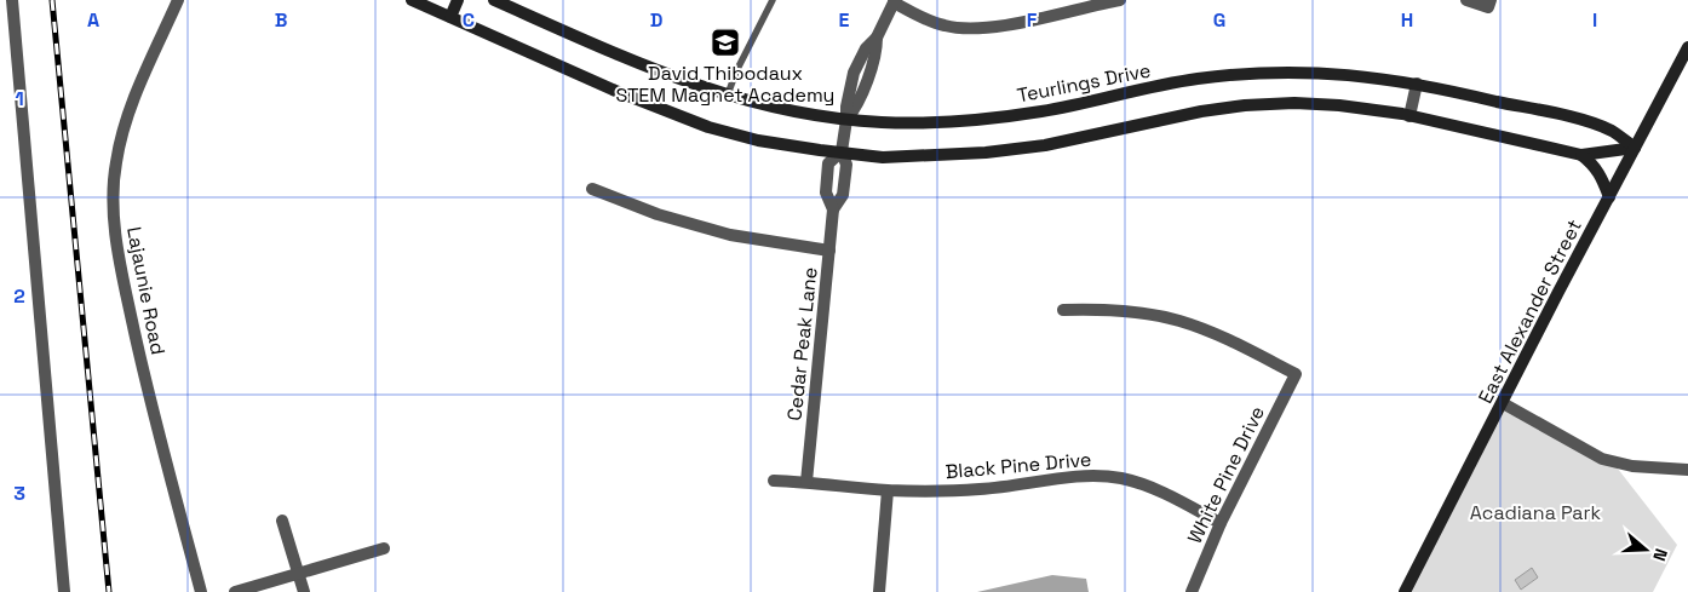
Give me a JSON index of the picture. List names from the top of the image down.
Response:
{
  "streets": {
    "street": [
      "Teurlings Drive",
      "Lajaunie Road",
      "East Alexander Street",
      "Cedar Peak Lane",
      "Black Pine Drive",
      "White Pine Drive"
    ]
  },
  "crossings": [
    ["Teurlings Drive", "East Alexander Street"],
    ["Teurlings Drive", "Cedar Peak Lane"],
    ["Cedar Peak Lane", "Black Pine Drive"],
    ["Black Pine Drive", "White Pine Drive"]
  ],
  "parks": ["Acadiana Park"],
  "places": {
    "school or university": ["David Thibodaux STEM Magnet Academy"]
  },
  "north": "right",
  "grid": {
    "columns": [
      "A",
      "B",
      "C",
      "D",
      "E",
      "F",
      "G",
      "H",
      "I"
    ],
    "rows": ["1", "2", "3"]
  }
}
